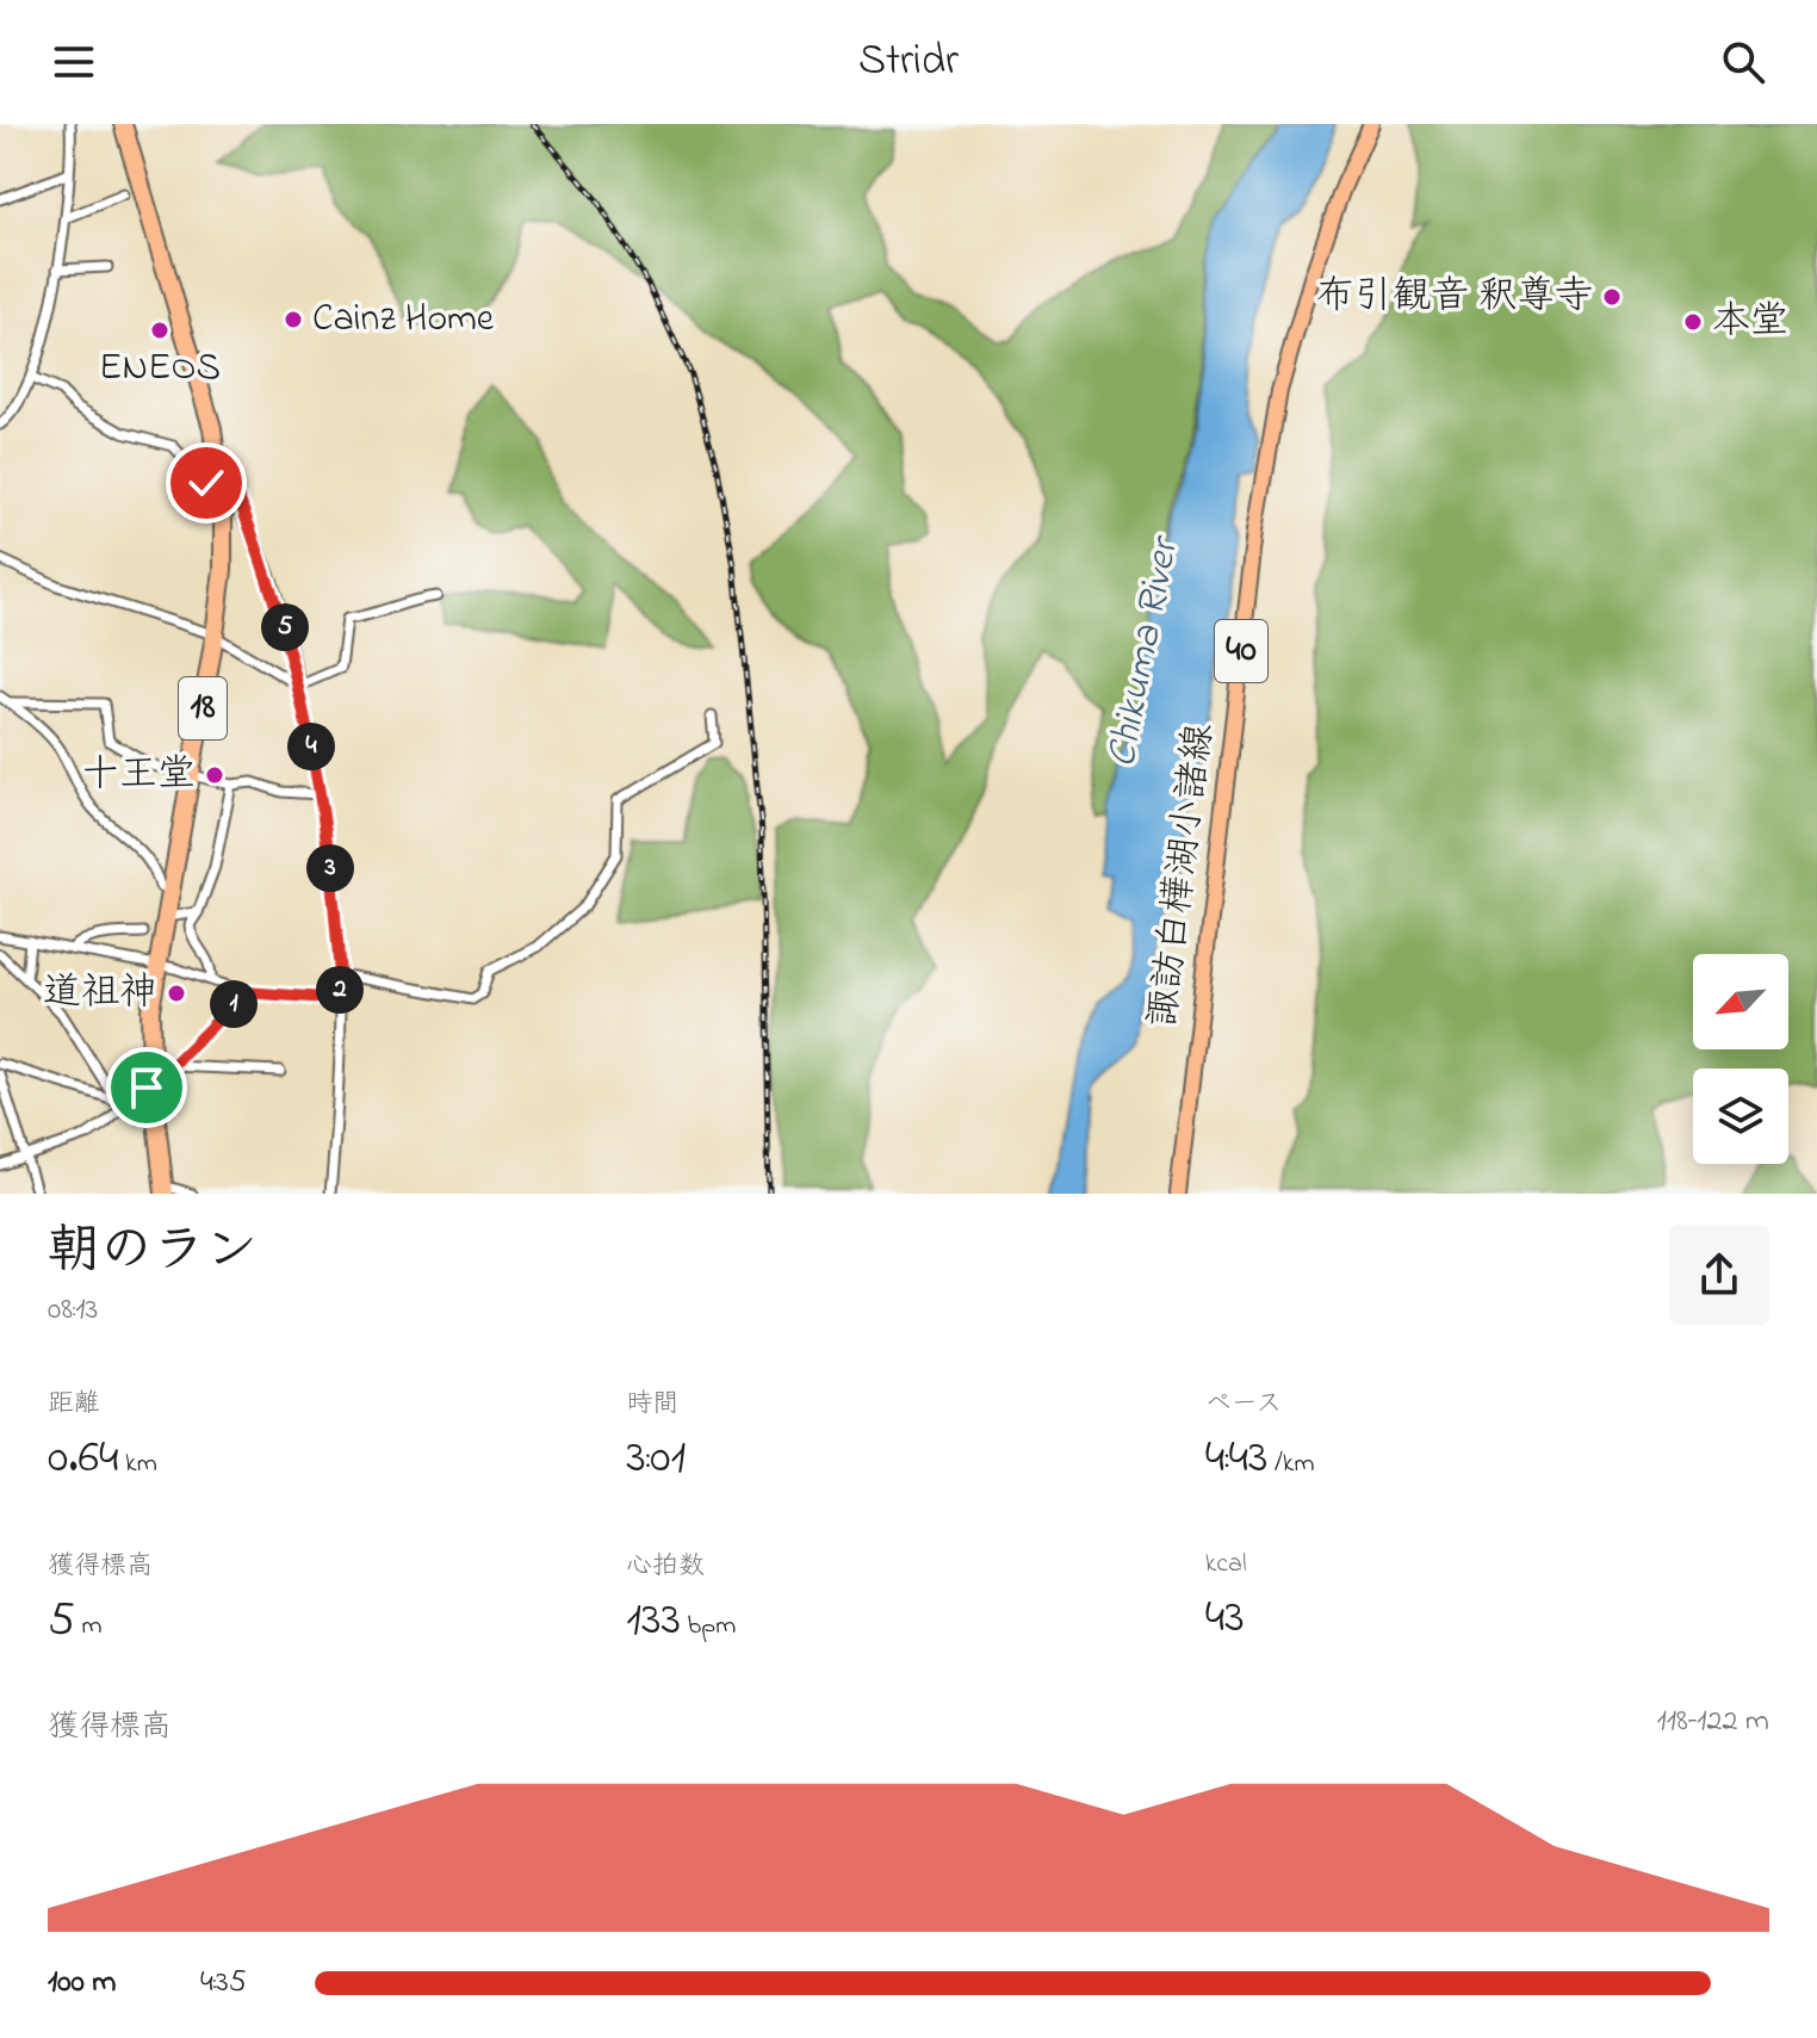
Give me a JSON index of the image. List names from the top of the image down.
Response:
{
  "streets": {
    "highway": ["18"],
    "main road": ["40", "諏訪白樺湖小諸線"]
  },
  "water": ["Chikuma River"],
  "places": [
    "布引観音 釈尊寺",
    "Cainz Home",
    "本堂",
    "ENEOS",
    "十王堂",
    "道祖神"
  ],
  "north": "bottom left",
  "page": {
    "header": "Stridr",
    "pins": [
      "5",
      "4",
      "3",
      "2",
      "1"
    ],
    "heading": ["朝のラン", "08:13"],
    "stats": [
      ["距離", "0.64 km"],
      ["時間", "3:01"],
      ["ペース", "4:43 /km"],
      ["獲得標高", "5 m"],
      ["心拍数", "133 bpm"],
      ["kcal", "43"]
    ],
    "chart": ["獲得標高", "118–122 m"],
    "list": [
      {
        "name": "100 m",
        "note": "4:35"
      }
    ]
  }
}
